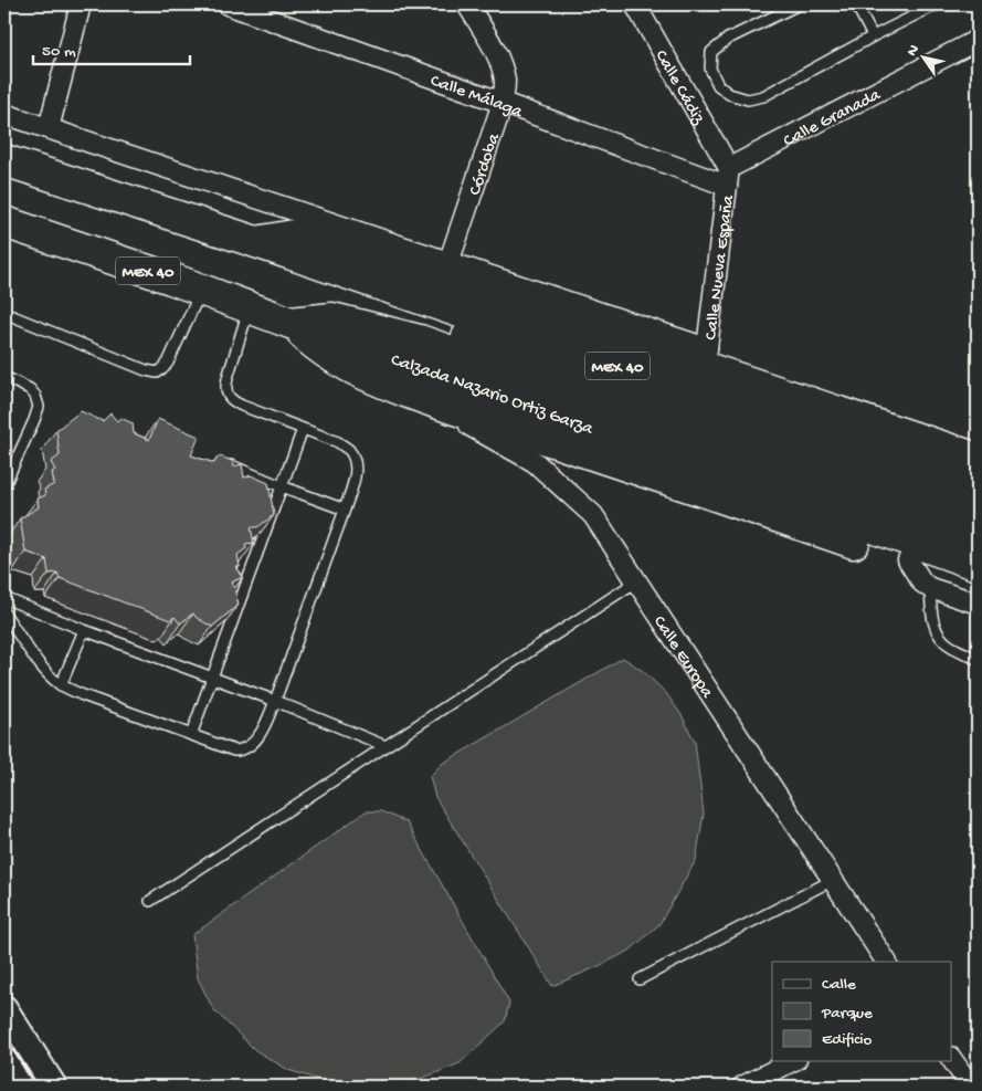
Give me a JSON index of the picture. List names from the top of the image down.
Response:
{
  "streets": {
    "main road": ["MEX 40", "Calzada Nazario Ortiz Garza"],
    "street": [
      "Calle Cádiz",
      "Calle Málaga",
      "Calle Granada",
      "Córdoba",
      "Calle Nueva España",
      "Calle Europa"
    ]
  },
  "crossings": [
    ["Calle Cádiz", "Calle Málaga"],
    ["Calle Cádiz", "Calle Granada"],
    ["Calle Cádiz", "Calle Nueva España"],
    ["Calle Málaga", "Calle Granada"],
    ["Calle Málaga", "Córdoba"],
    ["Calle Málaga", "Calle Nueva España"],
    ["Calle Granada", "Calle Nueva España"]
  ],
  "legend": ["Calle", "Parque", "Edificio"],
  "scale_bar": "50 m",
  "north": "top left"
}
